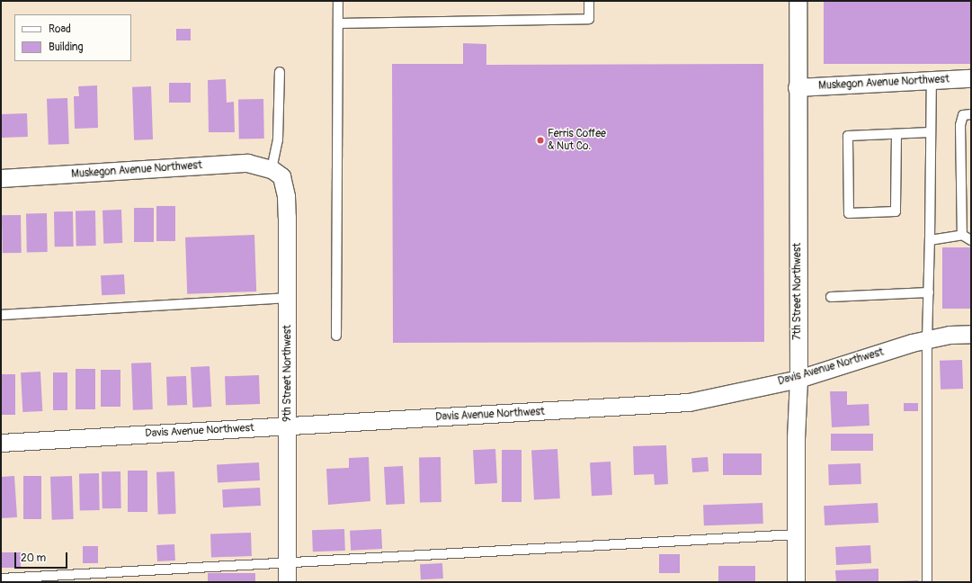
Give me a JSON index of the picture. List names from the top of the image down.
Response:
{
  "streets": {
    "street": [
      "Muskegon Avenue Northwest",
      "7th Street Northwest",
      "Davis Avenue Northwest",
      "9th Street Northwest"
    ]
  },
  "crossings": [
    ["Muskegon Avenue Northwest", "7th Street Northwest"],
    ["Muskegon Avenue Northwest", "9th Street Northwest"],
    ["7th Street Northwest", "Davis Avenue Northwest"],
    ["Davis Avenue Northwest", "9th Street Northwest"]
  ],
  "places": ["Ferris Coffee & Nut Co."],
  "legend": ["Road", "Building"],
  "scale_bar": "20 m"
}
